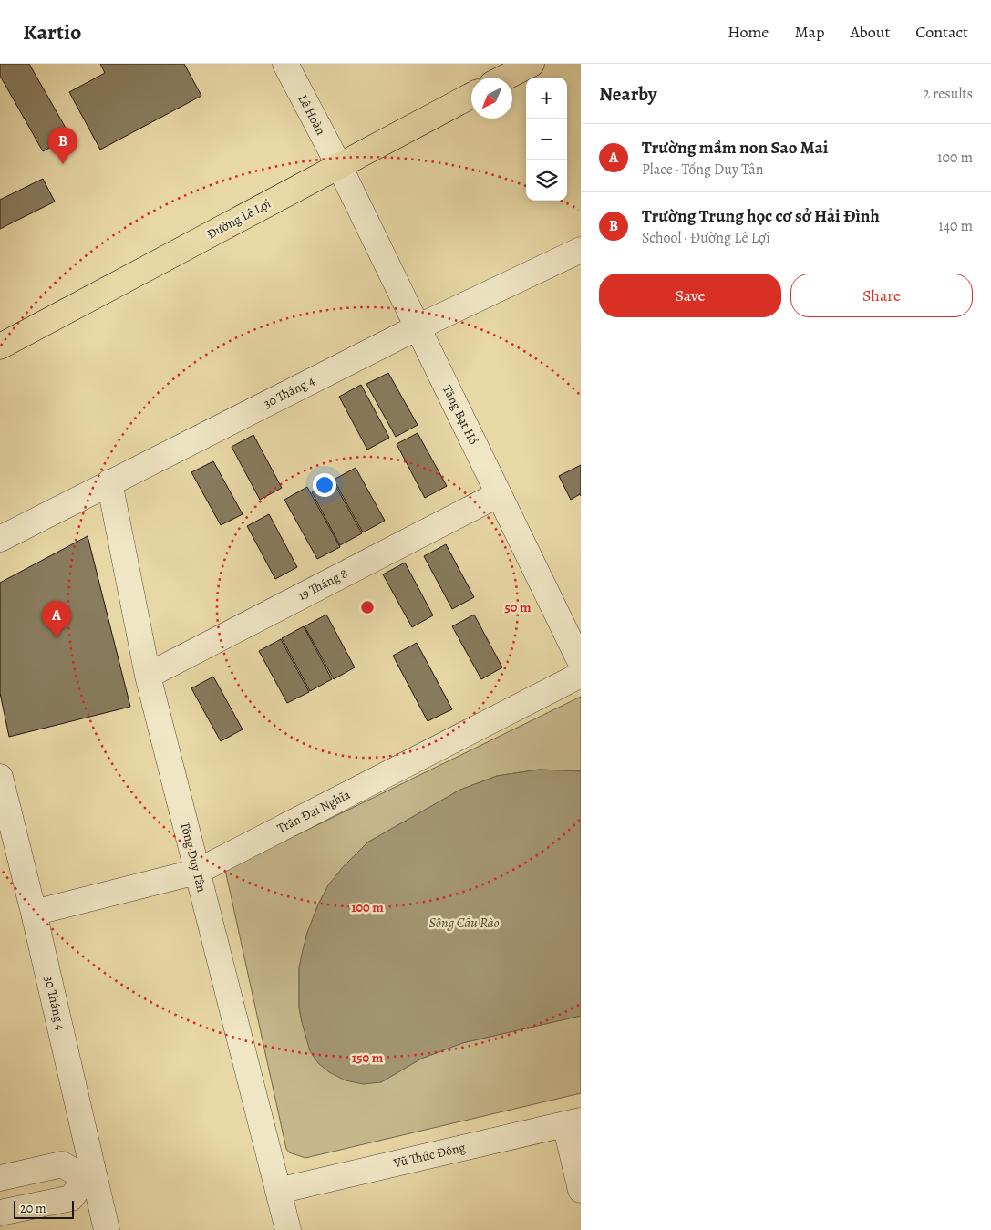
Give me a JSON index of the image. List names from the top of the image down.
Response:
{
  "streets": {
    "main road": ["Đường Lê Lợi"],
    "street": [
      "Lê Hoàn",
      "30 Tháng 4",
      "Tăng Bạt Hổ",
      "19 Tháng 8",
      "Trần Đại Nghĩa",
      "Tống Duy Tân",
      "Vũ Thức Đồng"
    ]
  },
  "crossings": [
    ["Lê Hoàn", "Đường Lê Lợi"],
    ["Lê Hoàn", "Tăng Bạt Hổ"],
    ["Đường Lê Lợi", "Tăng Bạt Hổ"],
    ["30 Tháng 4", "Tăng Bạt Hổ"],
    ["30 Tháng 4", "Trần Đại Nghĩa"],
    ["30 Tháng 4", "Tống Duy Tân"],
    ["Tăng Bạt Hổ", "19 Tháng 8"],
    ["19 Tháng 8", "Tống Duy Tân"],
    ["Trần Đại Nghĩa", "Tống Duy Tân"],
    ["Tống Duy Tân", "Vũ Thức Đồng"]
  ],
  "water": ["Sông Cầu Rào"],
  "scale_bar": "20 m",
  "north": "bottom left",
  "page": {
    "header": "Kartio",
    "nav": [
      "Home",
      "Map",
      "About",
      "Contact"
    ],
    "heading": ["Nearby", "2 results"],
    "map_buttons": ["+", "−"],
    "list": [
      {
        "mark": "A",
        "name": "Trường mầm non Sao Mai",
        "note": "Place · Tống Duy Tân",
        "value": "100 m"
      },
      {
        "mark": "B",
        "name": "Trường Trung học cơ sở Hải Đình",
        "note": "School · Đường Lê Lợi",
        "value": "140 m"
      }
    ],
    "pins": ["B", "A"],
    "buttons": ["Save", "Share"],
    "scale": "20 m"
  },
  "rings": ["50 m", "100 m", "150 m"]
}
